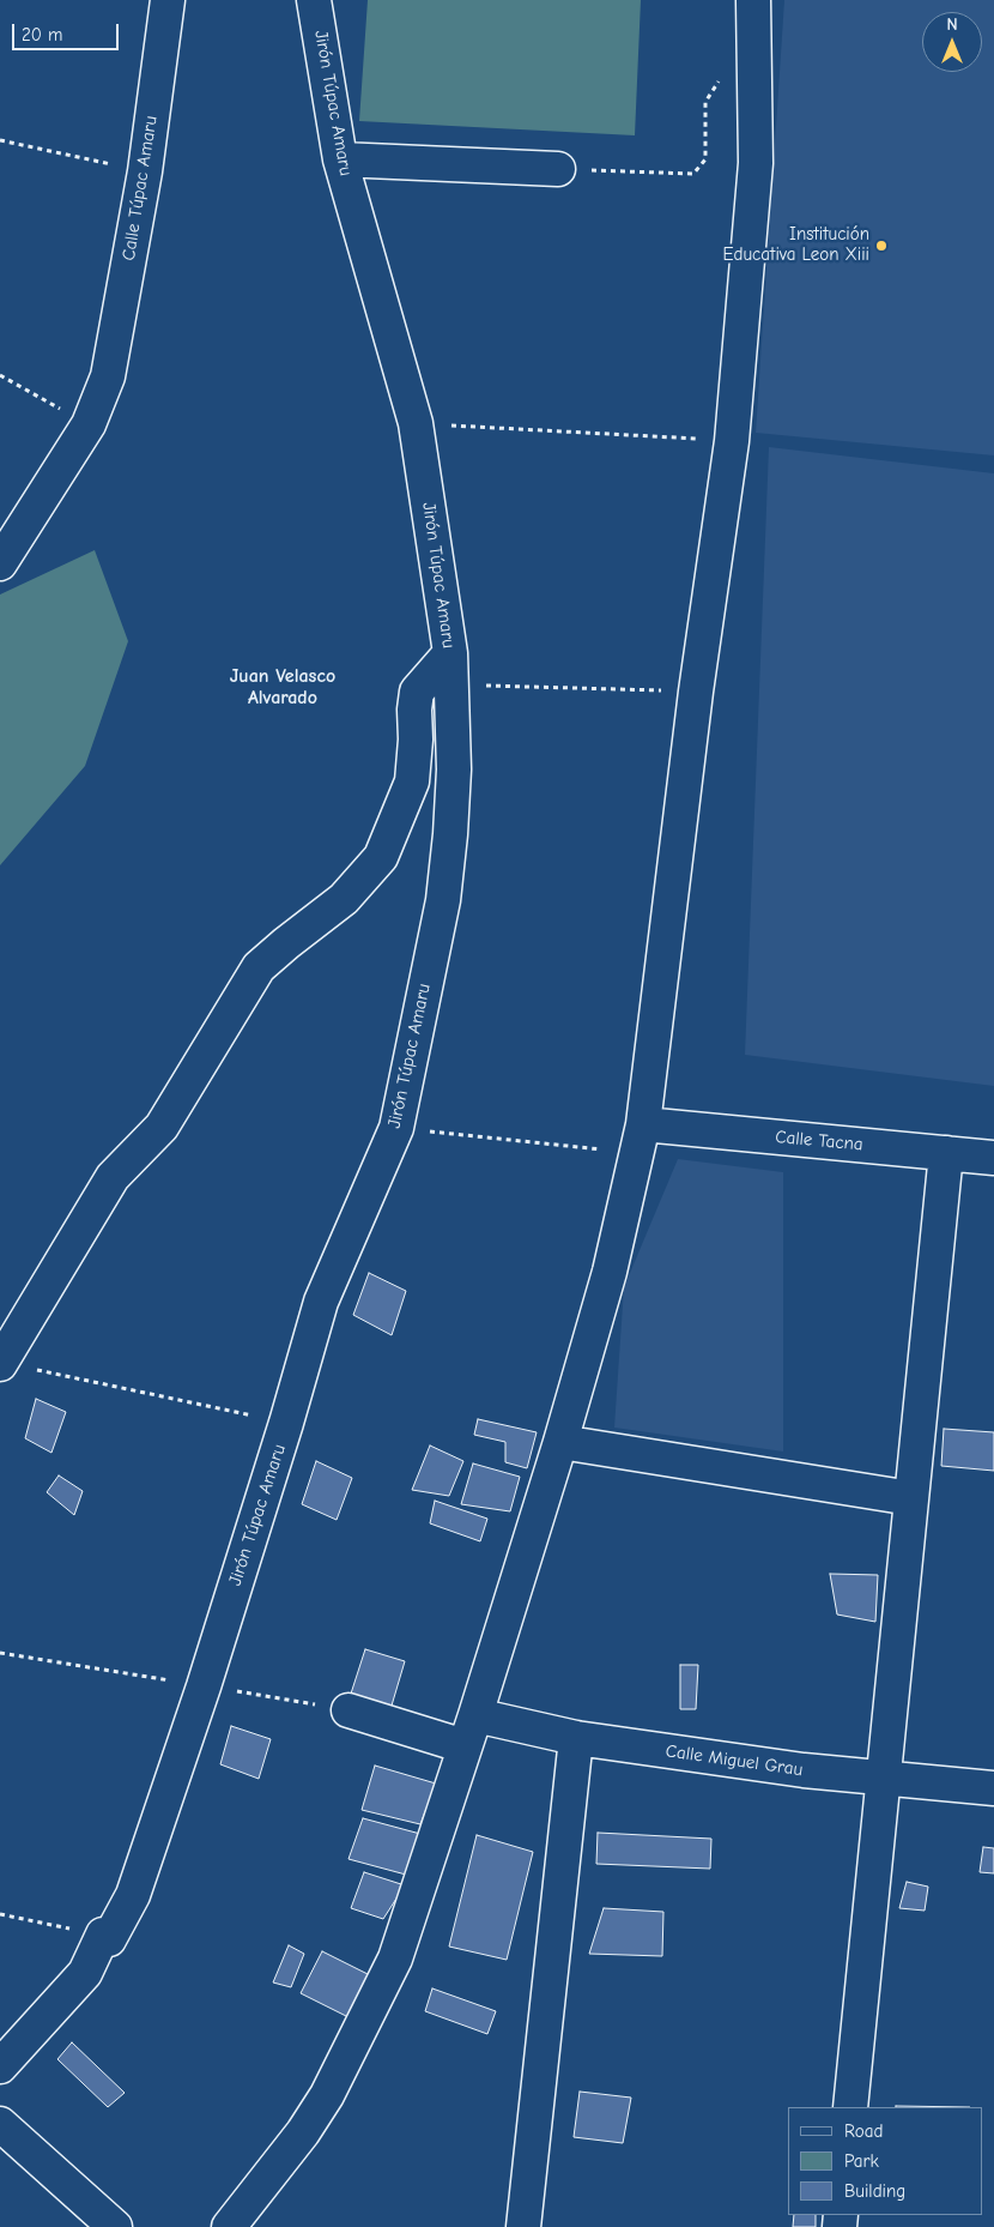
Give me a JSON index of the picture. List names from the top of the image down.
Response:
{
  "streets": {
    "street": [
      "Jirón Túpac Amaru",
      "Calle Túpac Amaru",
      "Calle Tacna",
      "Calle Miguel Grau"
    ]
  },
  "districts": ["Juan Velasco Alvarado"],
  "places": ["Institución Educativa Leon Xiii"],
  "legend": ["Road", "Park", "Building"],
  "scale_bar": "20 m",
  "north": "top"
}
